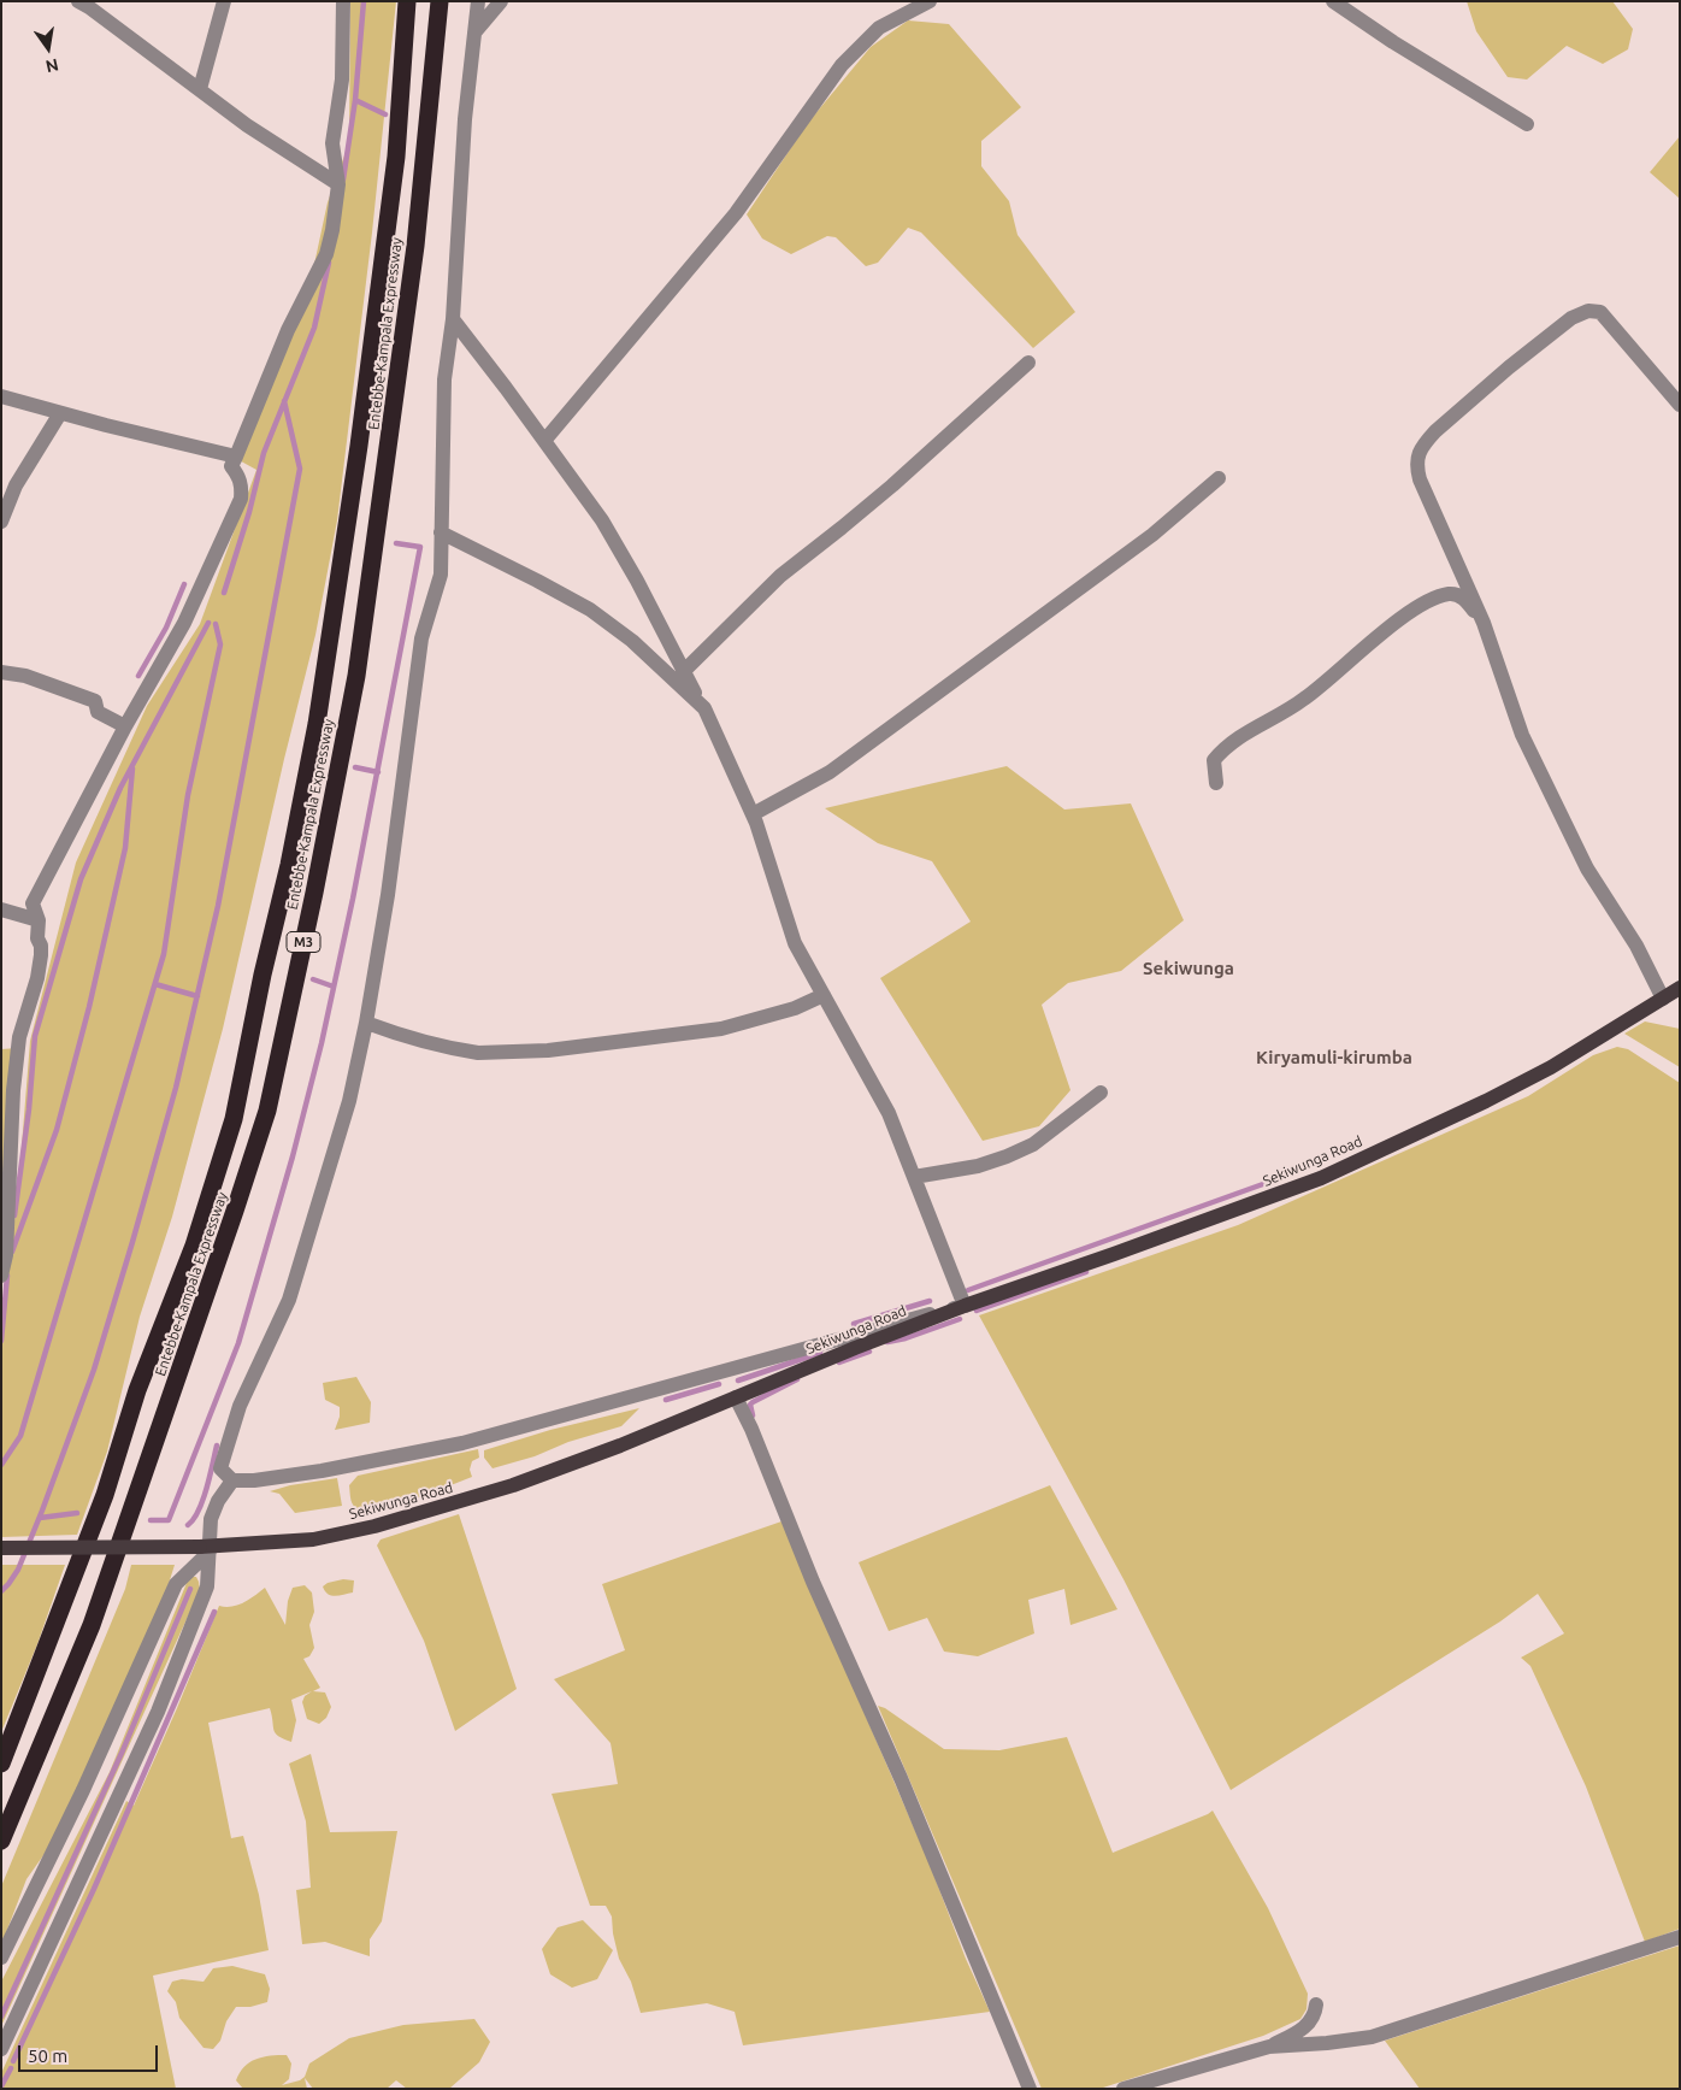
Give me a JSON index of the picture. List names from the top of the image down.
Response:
{
  "streets": {
    "highway": ["Entebbe-Kampala Expressway", "M3"],
    "main road": ["Sekiwunga Road"]
  },
  "districts": ["Sekiwunga", "Kiryamuli-kirumba"],
  "scale_bar": "50 m",
  "north": "bottom"
}
